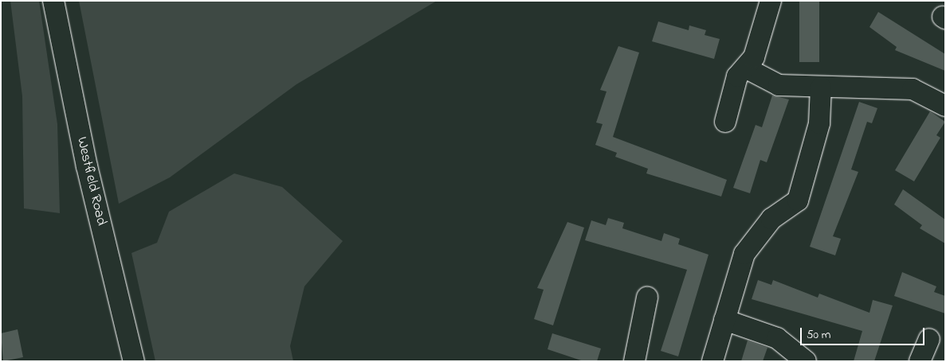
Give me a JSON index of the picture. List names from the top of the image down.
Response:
{
  "streets": {
    "street": ["Westfield Road"]
  },
  "scale_bar": "50 m"
}
